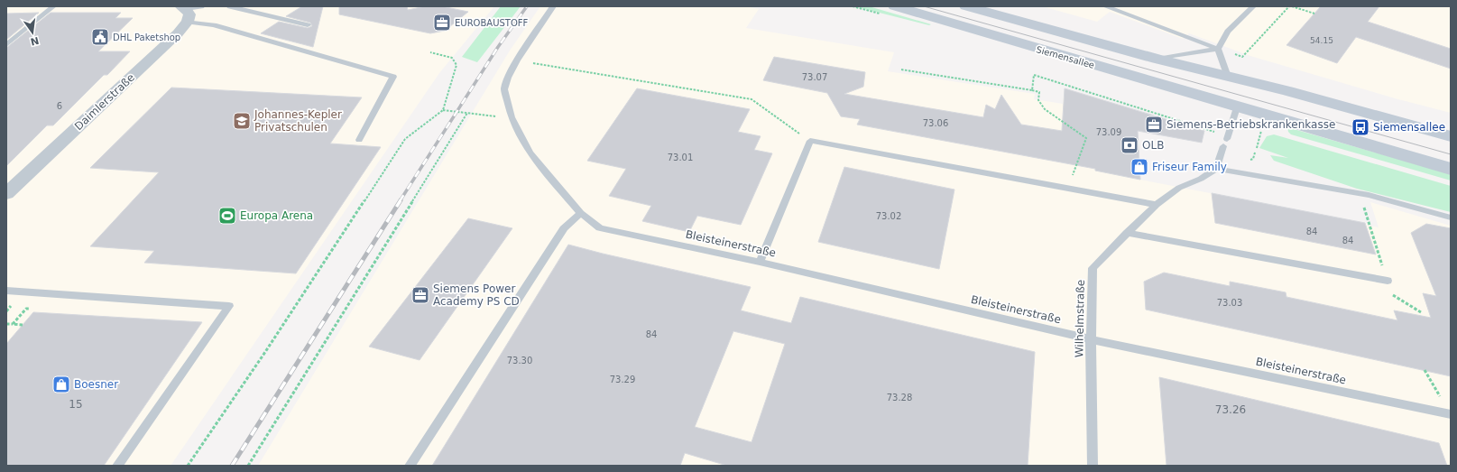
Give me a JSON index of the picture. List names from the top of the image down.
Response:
{
  "streets": {
    "main road": ["Siemensallee"],
    "street": ["Daimlerstraße"],
    "lane": ["Bleisteinerstraße", "Wilhelmstraße"]
  },
  "crossings": [
    ["Bleisteinerstraße", "Wilhelmstraße"]
  ],
  "places": {
    "office": ["EUROBAUSTOFF", "Siemens-Betriebskrankenkasse", "Siemens Power Academy PS CD"],
    "public building": ["DHL Paketshop"],
    "school or university": ["Johannes-Kepler Privatschulen"],
    "bus stop": ["Siemensallee"],
    "bank": ["OLB"],
    "shop": ["Friseur Family", "Boesner"],
    "sports": ["Europa Arena"]
  },
  "house_numbers": [
    "54.15",
    "73.07",
    "6",
    "73.06",
    "73.09",
    "73.01",
    "73.02",
    "84",
    "84",
    "73.03",
    "84",
    "73.30",
    "73.29",
    "73.28",
    "15",
    "73.26"
  ],
  "north": "bottom"
}
